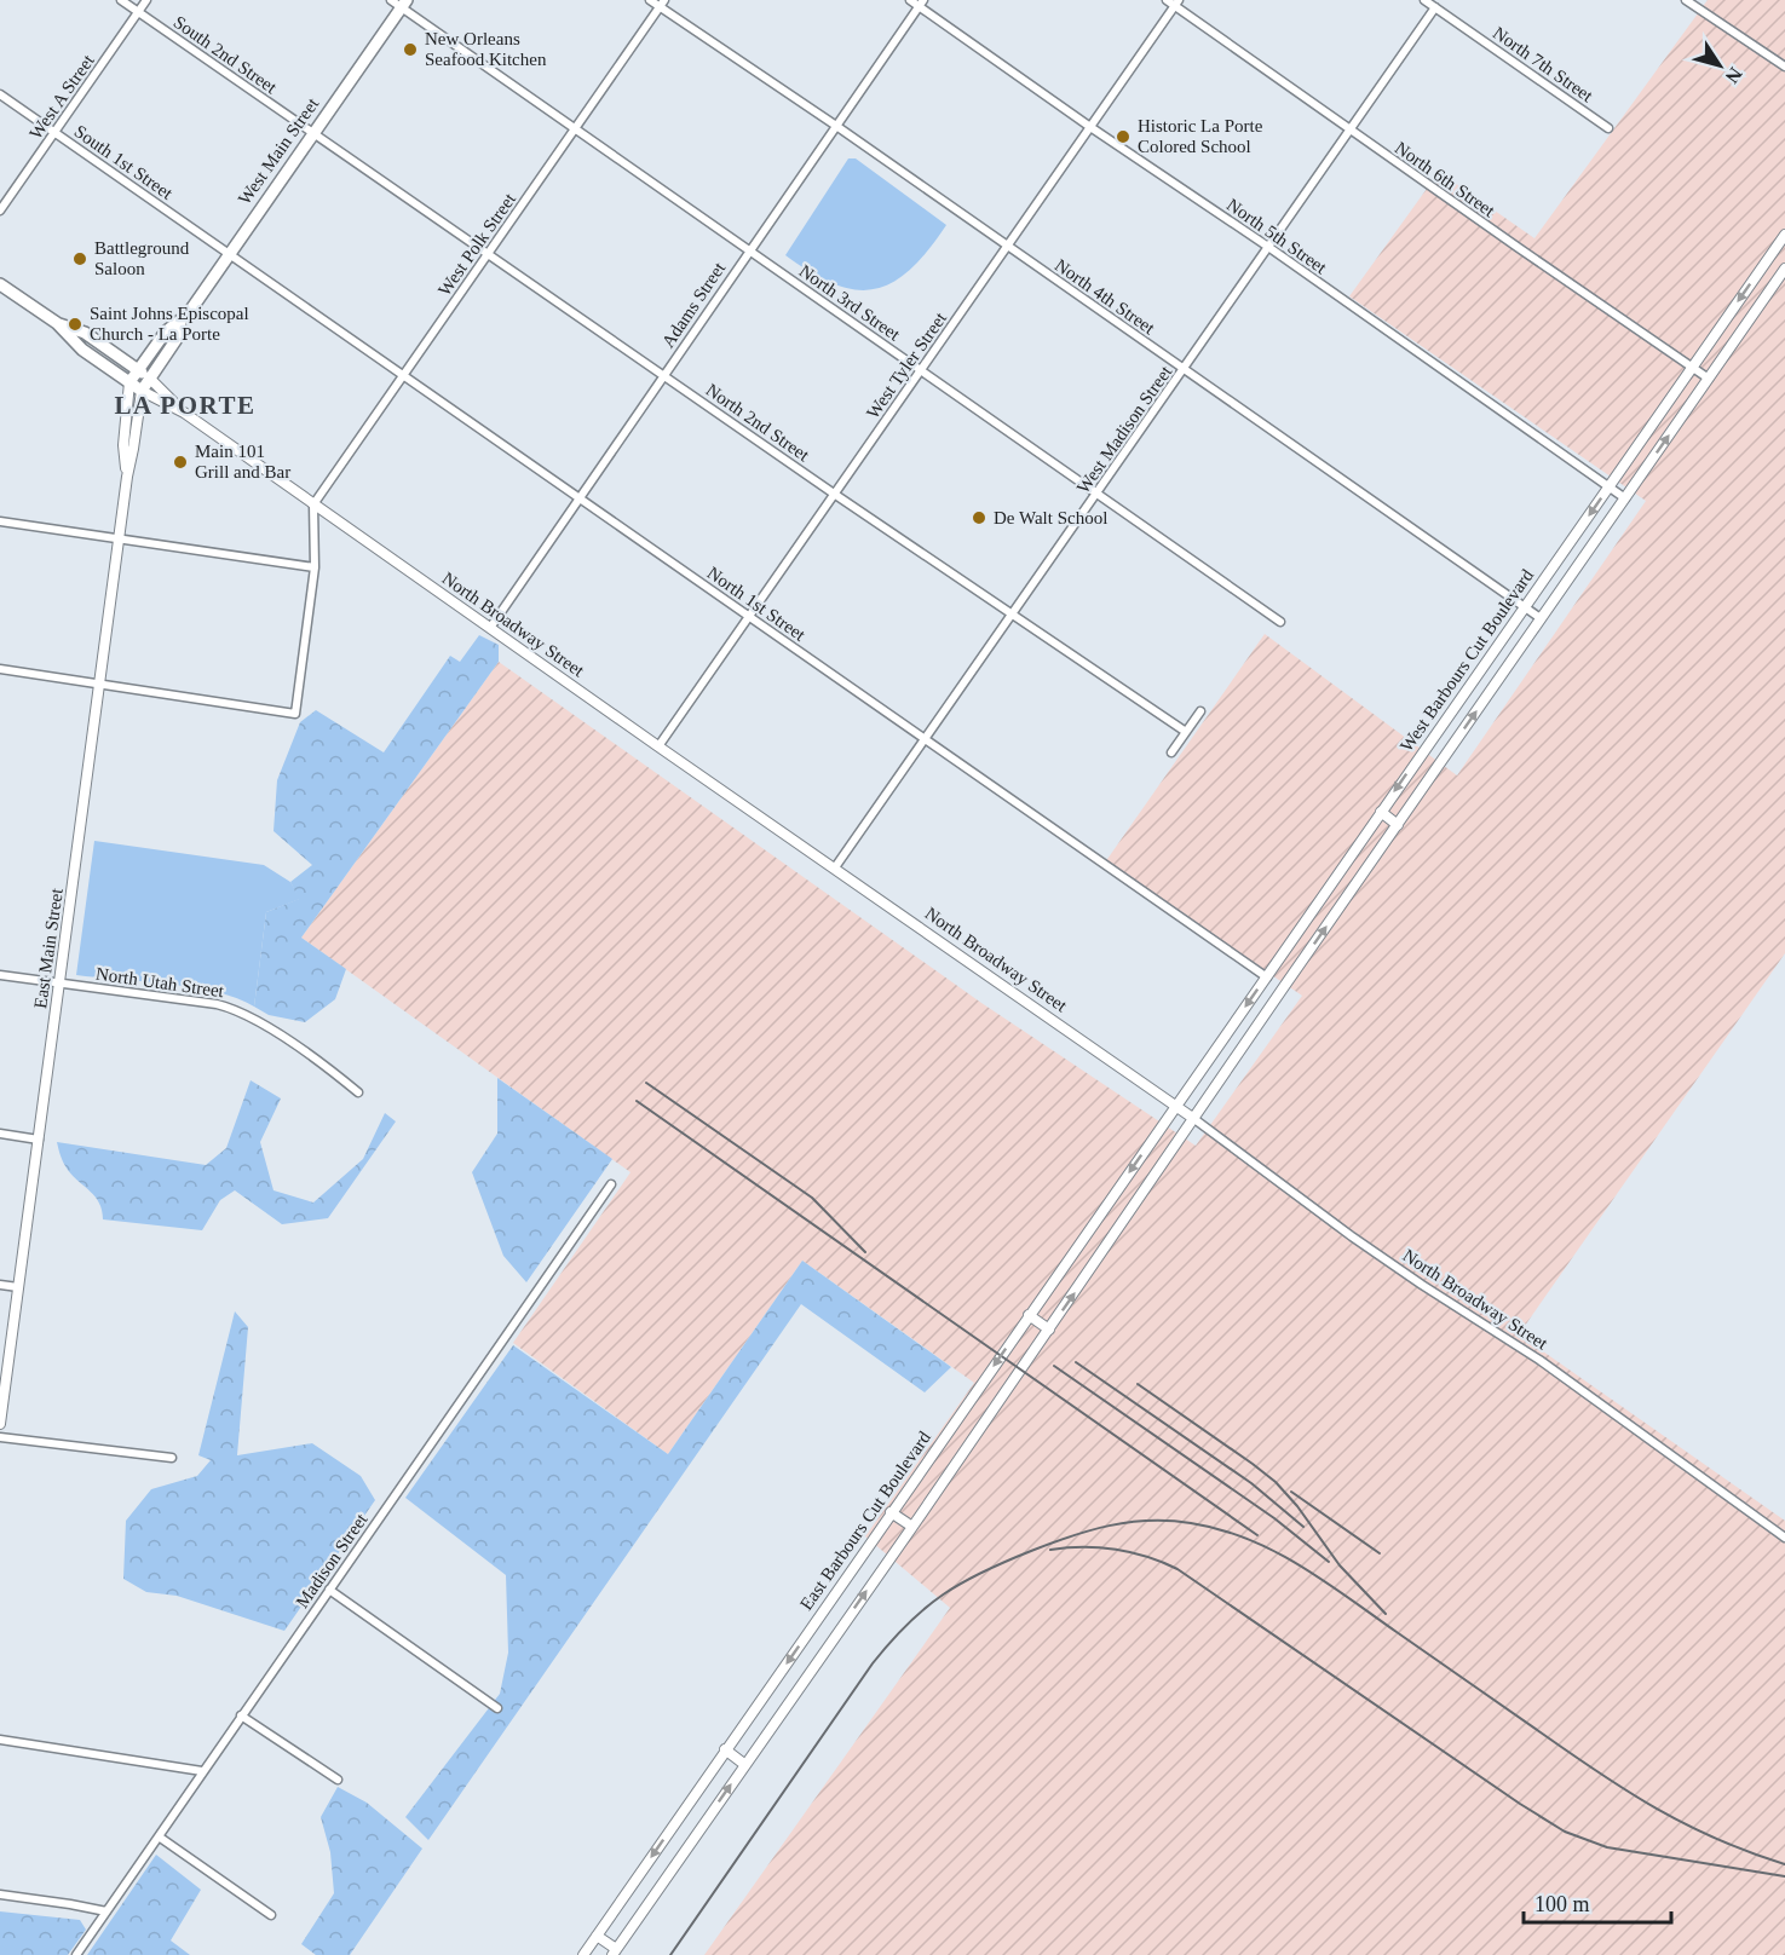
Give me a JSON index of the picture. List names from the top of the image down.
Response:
{
  "streets": {
    "main road": ["West Main Street"],
    "street": [
      "South 2nd Street",
      "North 7th Street",
      "West A Street",
      "South 1st Street",
      "North 6th Street",
      "North 5th Street",
      "West Polk Street",
      "North 4th Street",
      "North 3rd Street",
      "Adams Street",
      "West Tyler Street",
      "North 2nd Street",
      "West Madison Street",
      "North 1st Street",
      "North Broadway Street",
      "West Barbours Cut Boulevard",
      "East Main Street",
      "North Utah Street",
      "East Barbours Cut Boulevard",
      "Madison Street"
    ]
  },
  "crossings": [
    ["South 2nd Street", "West A Street"],
    ["South 2nd Street", "West Main Street"],
    ["South 2nd Street", "North 2nd Street"],
    ["North 7th Street", "West Madison Street"],
    ["West A Street", "South 1st Street"],
    ["West Main Street", "South 1st Street"],
    ["West Main Street", "North 3rd Street"],
    ["West Main Street", "North 2nd Street"],
    ["West Main Street", "North 1st Street"],
    ["West Main Street", "North Broadway Street"],
    ["West Main Street", "East Main Street"],
    ["South 1st Street", "North 1st Street"],
    ["North 6th Street", "West Tyler Street"],
    ["North 6th Street", "West Madison Street"],
    ["North 6th Street", "West Barbours Cut Boulevard"],
    ["North 5th Street", "Adams Street"],
    ["North 5th Street", "West Tyler Street"],
    ["North 5th Street", "West Madison Street"],
    ["North 5th Street", "West Barbours Cut Boulevard"],
    ["West Polk Street", "North 4th Street"],
    ["West Polk Street", "North 3rd Street"],
    ["West Polk Street", "North 2nd Street"],
    ["West Polk Street", "North 1st Street"],
    ["West Polk Street", "North Broadway Street"],
    ["North 4th Street", "Adams Street"],
    ["North 4th Street", "West Tyler Street"],
    ["North 4th Street", "West Madison Street"],
    ["North 4th Street", "West Barbours Cut Boulevard"],
    ["North 3rd Street", "Adams Street"],
    ["North 3rd Street", "West Tyler Street"],
    ["North 3rd Street", "West Madison Street"],
    ["Adams Street", "North 2nd Street"],
    ["Adams Street", "North 1st Street"],
    ["Adams Street", "North Broadway Street"],
    ["West Tyler Street", "North 2nd Street"],
    ["West Tyler Street", "North 1st Street"],
    ["West Tyler Street", "North Broadway Street"],
    ["North 2nd Street", "West Madison Street"],
    ["West Madison Street", "North 1st Street"],
    ["West Madison Street", "North Broadway Street"],
    ["North 1st Street", "West Barbours Cut Boulevard"],
    ["North Broadway Street", "West Barbours Cut Boulevard"],
    ["North Broadway Street", "East Main Street"],
    ["North Broadway Street", "East Barbours Cut Boulevard"],
    ["West Barbours Cut Boulevard", "East Barbours Cut Boulevard"],
    ["East Main Street", "North Utah Street"]
  ],
  "districts": ["LA PORTE"],
  "places": [
    "New Orleans Seafood Kitchen",
    "Historic La Porte Colored School",
    "Battleground Saloon",
    "Saint Johns Episcopal Church - La Porte",
    "Main 101 Grill and Bar",
    "De Walt School"
  ],
  "scale_bar": "100 m",
  "north": "bottom right"
}
